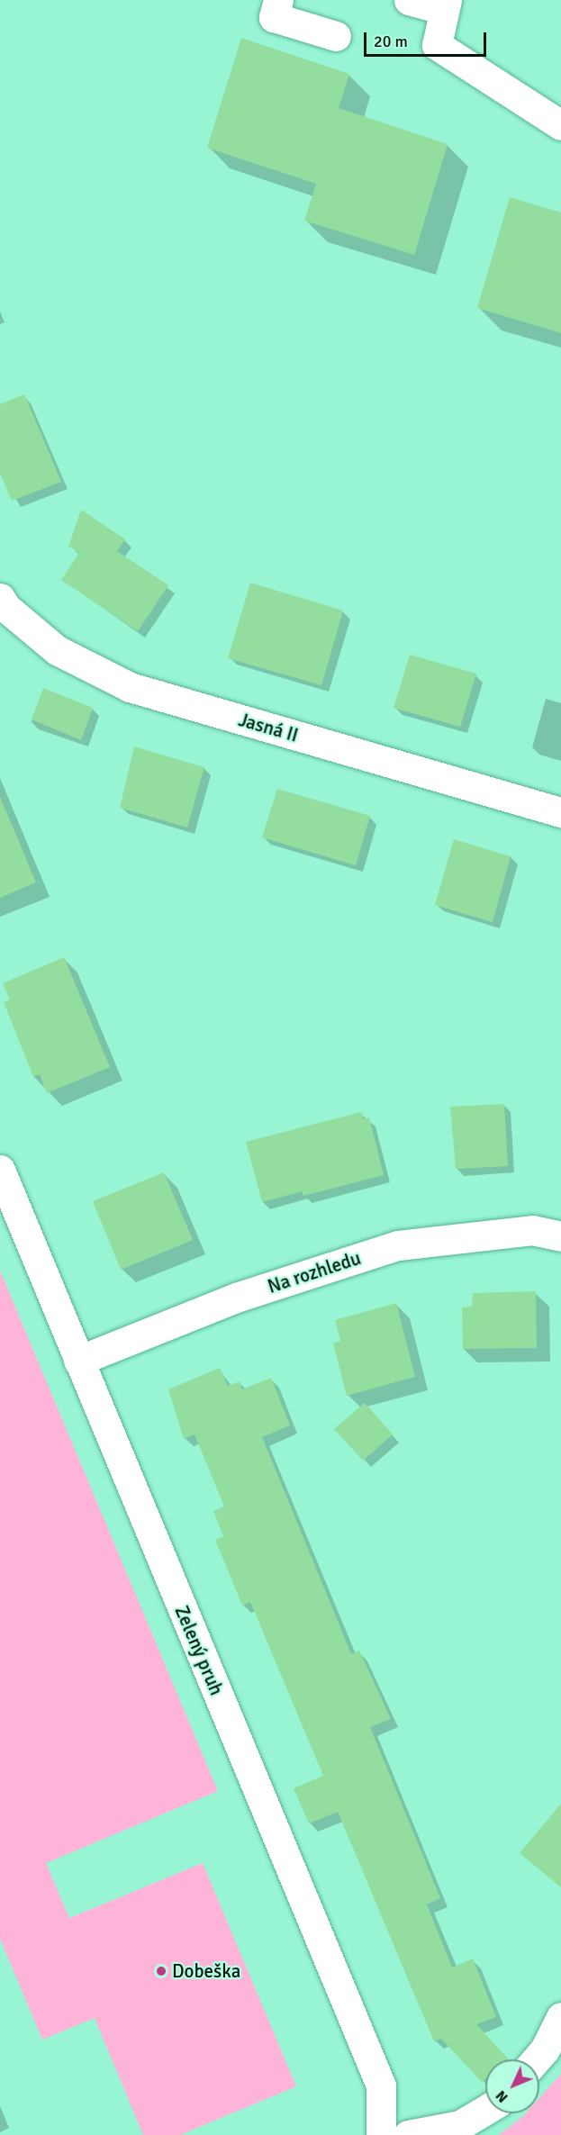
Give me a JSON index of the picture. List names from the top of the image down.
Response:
{
  "streets": {
    "street": ["Jasná II", "Na rozhledu", "Zelený pruh"]
  },
  "crossings": [
    ["Na rozhledu", "Zelený pruh"]
  ],
  "places": ["Dobeška"],
  "scale_bar": "20 m",
  "north": "bottom left"
}
